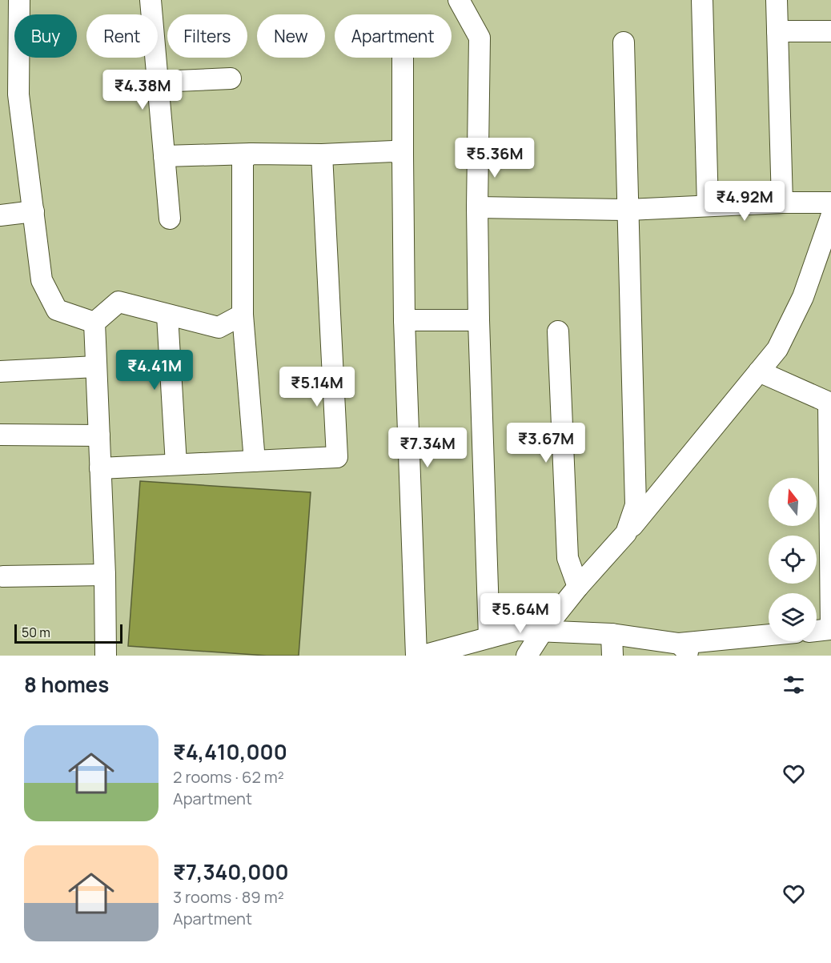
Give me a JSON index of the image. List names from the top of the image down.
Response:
{
  "scale_bar": "50 m",
  "north": "top",
  "page": {
    "chip": [
      "Buy",
      "Rent",
      "Filters",
      "New",
      "Apartment"
    ],
    "price": [
      "₹4.38M",
      "₹5.36M",
      "₹4.92M",
      "₹4.41M",
      "₹5.14M",
      "₹3.67M",
      "₹7.34M",
      "₹5.64M"
    ],
    "scale": "50 m",
    "heading": "8 homes",
    "list": [
      {
        "name": "₹4,410,000",
        "note": "2 rooms · 62 m² · Apartment"
      },
      {
        "name": "₹7,340,000",
        "note": "3 rooms · 89 m² · Apartment"
      }
    ]
  }
}
